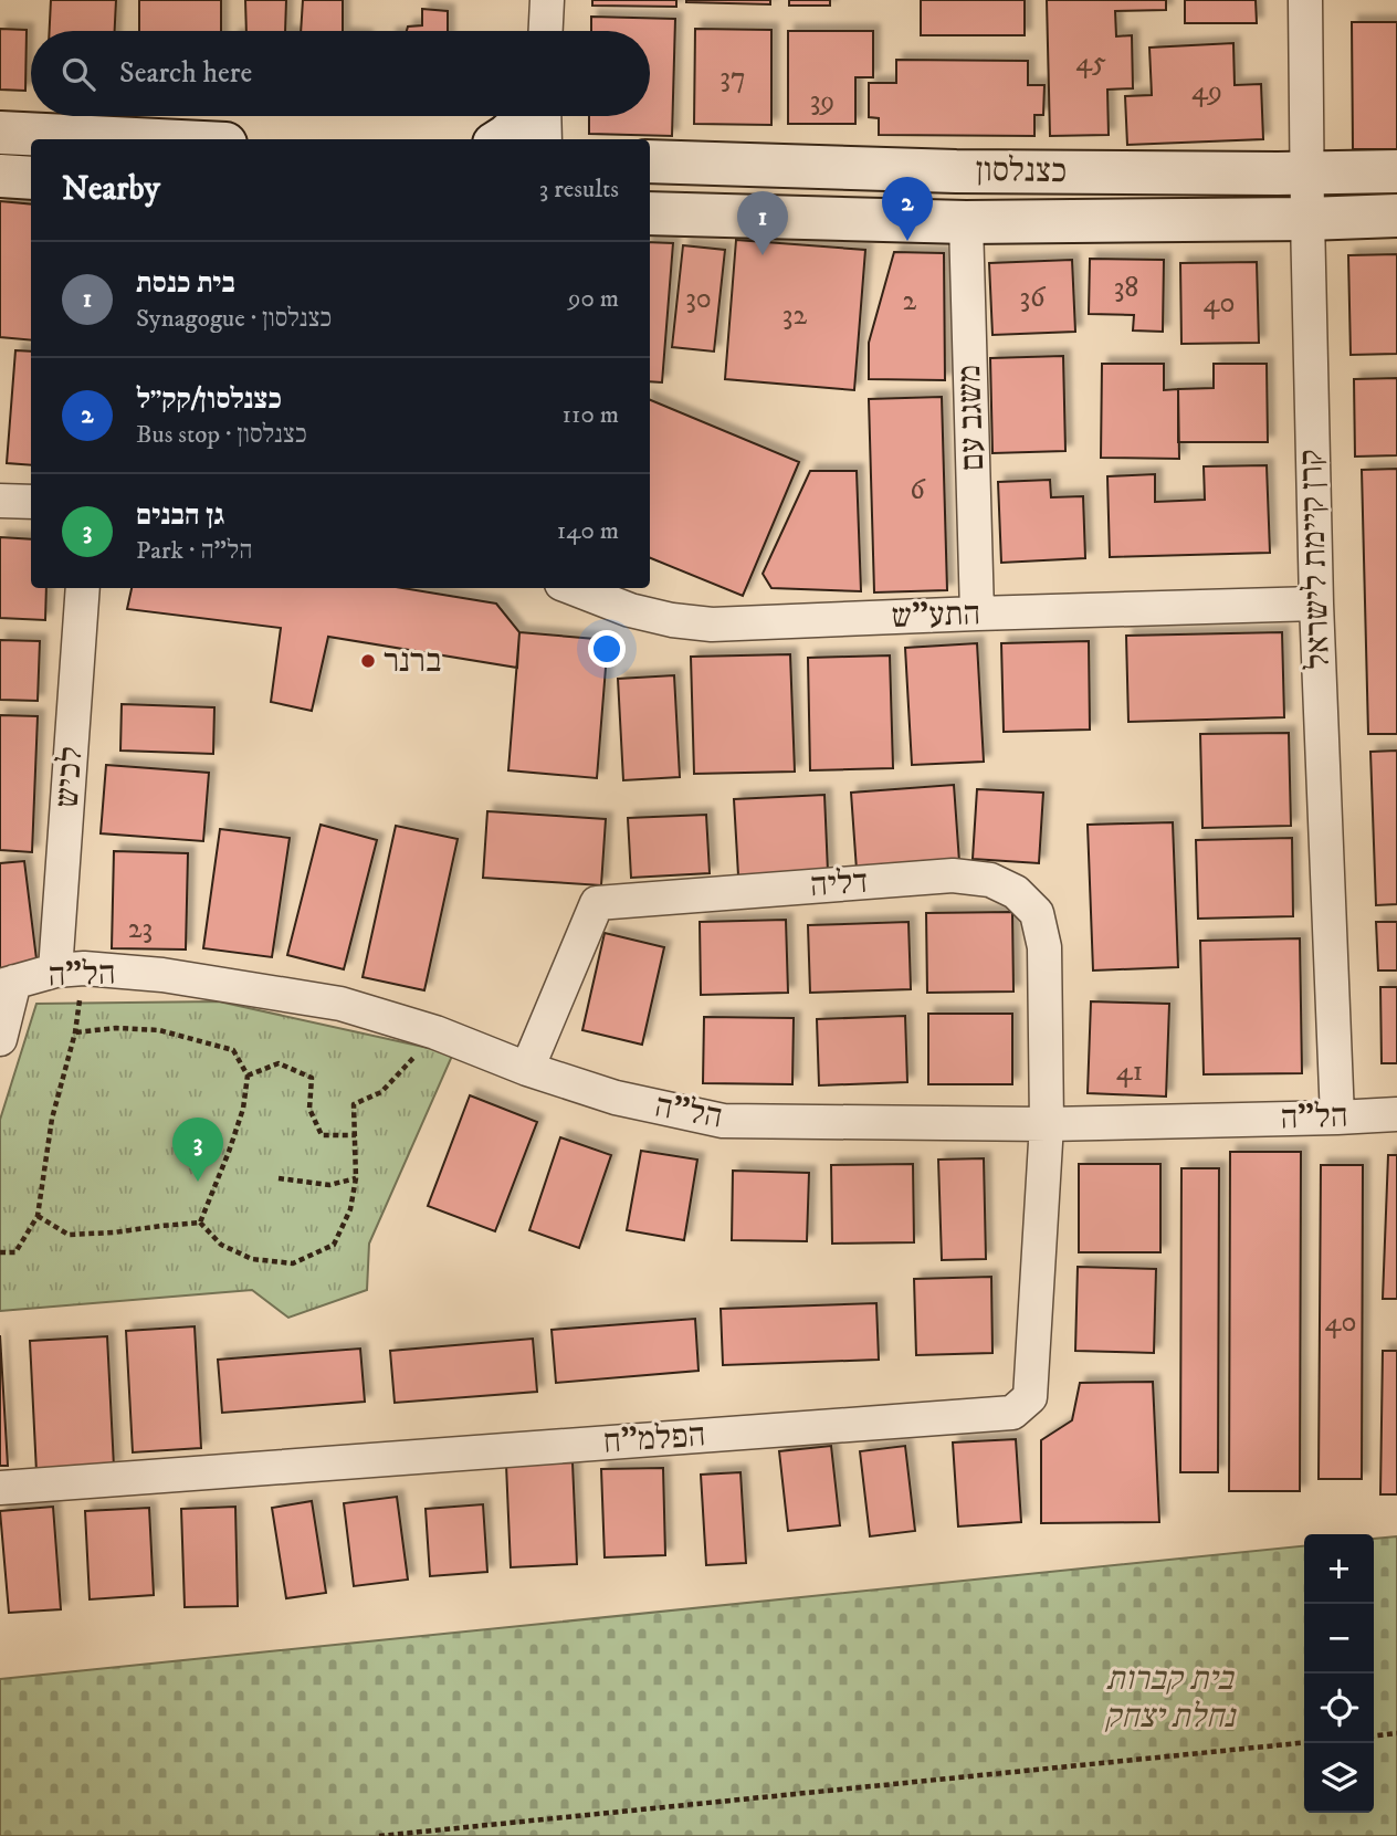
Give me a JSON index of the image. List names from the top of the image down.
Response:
{
  "streets": {
    "street": [
      "כצנלסון",
      "משגב עם",
      "קרן קיימת לישראל",
      "התע\"ש",
      "לכיש",
      "דליה",
      "הל\"ה",
      "הפלמ\"ח"
    ]
  },
  "crossings": [
    ["כצנלסון", "משגב עם"],
    ["כצנלסון", "קרן קיימת לישראל"],
    ["משגב עם", "התע\"ש"],
    ["קרן קיימת לישראל", "התע\"ש"],
    ["קרן קיימת לישראל", "הל\"ה"],
    ["לכיש", "הל\"ה"],
    ["דליה", "הל\"ה"],
    ["דליה", "הפלמ\"ח"],
    ["הל\"ה", "הפלמ\"ח"]
  ],
  "parks": ["בית קברות נחלת יצחק"],
  "places": ["ברנר"],
  "house_numbers": [
    "45",
    "37",
    "49",
    "39",
    "38",
    "36",
    "30",
    "2",
    "40",
    "32",
    "6",
    "23",
    "41",
    "40"
  ],
  "page": {
    "search": "Search here",
    "heading": ["Nearby", "3 results"],
    "pins": ["2", "1", "3"],
    "list": [
      {
        "mark": "1",
        "name": "בית כנסת",
        "note": "Synagogue · כצנלסון",
        "value": "90 m"
      },
      {
        "mark": "2",
        "name": "כצנלסון/קק״ל",
        "note": "Bus stop · כצנלסון",
        "value": "110 m"
      },
      {
        "mark": "3",
        "name": "גן הבנים",
        "note": "Park · הל\"ה",
        "value": "140 m"
      }
    ],
    "map_buttons": ["+", "−"]
  }
}
